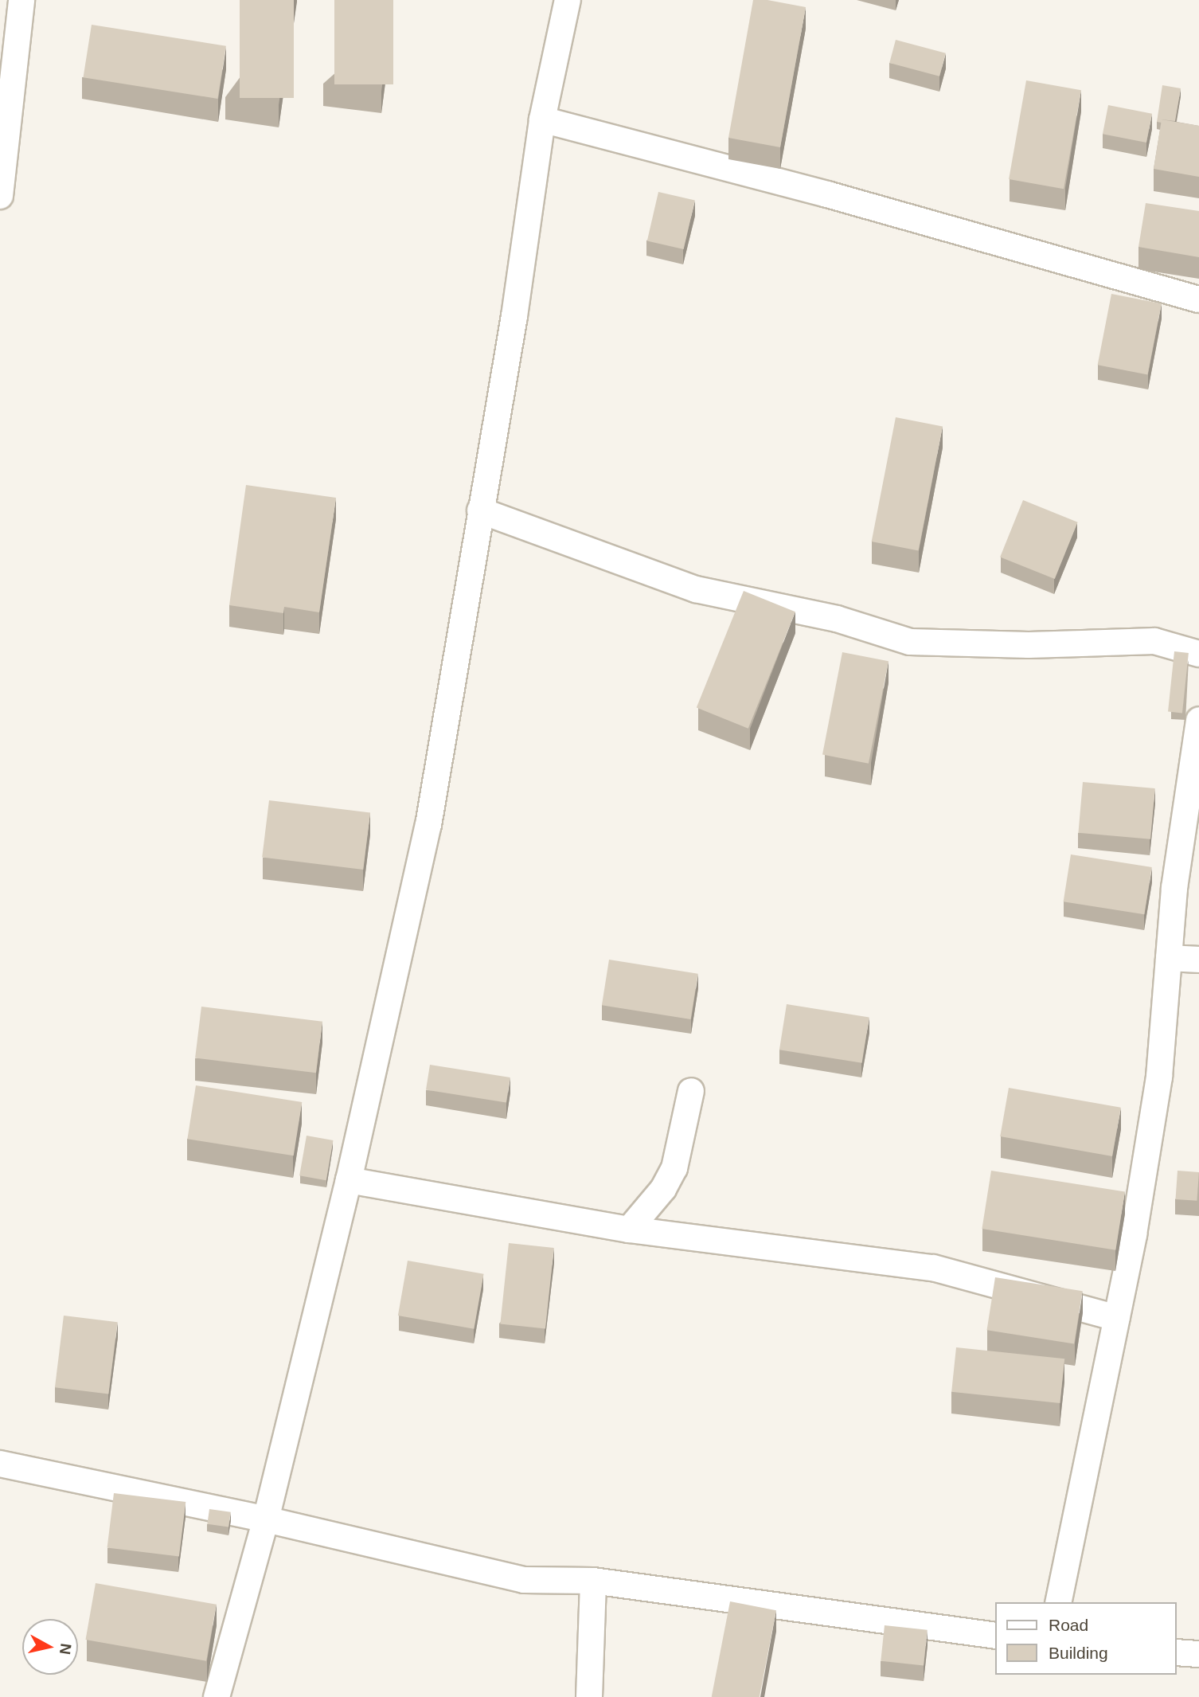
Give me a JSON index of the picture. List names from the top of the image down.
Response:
{
  "legend": ["Road", "Building"],
  "north": "right"
}
